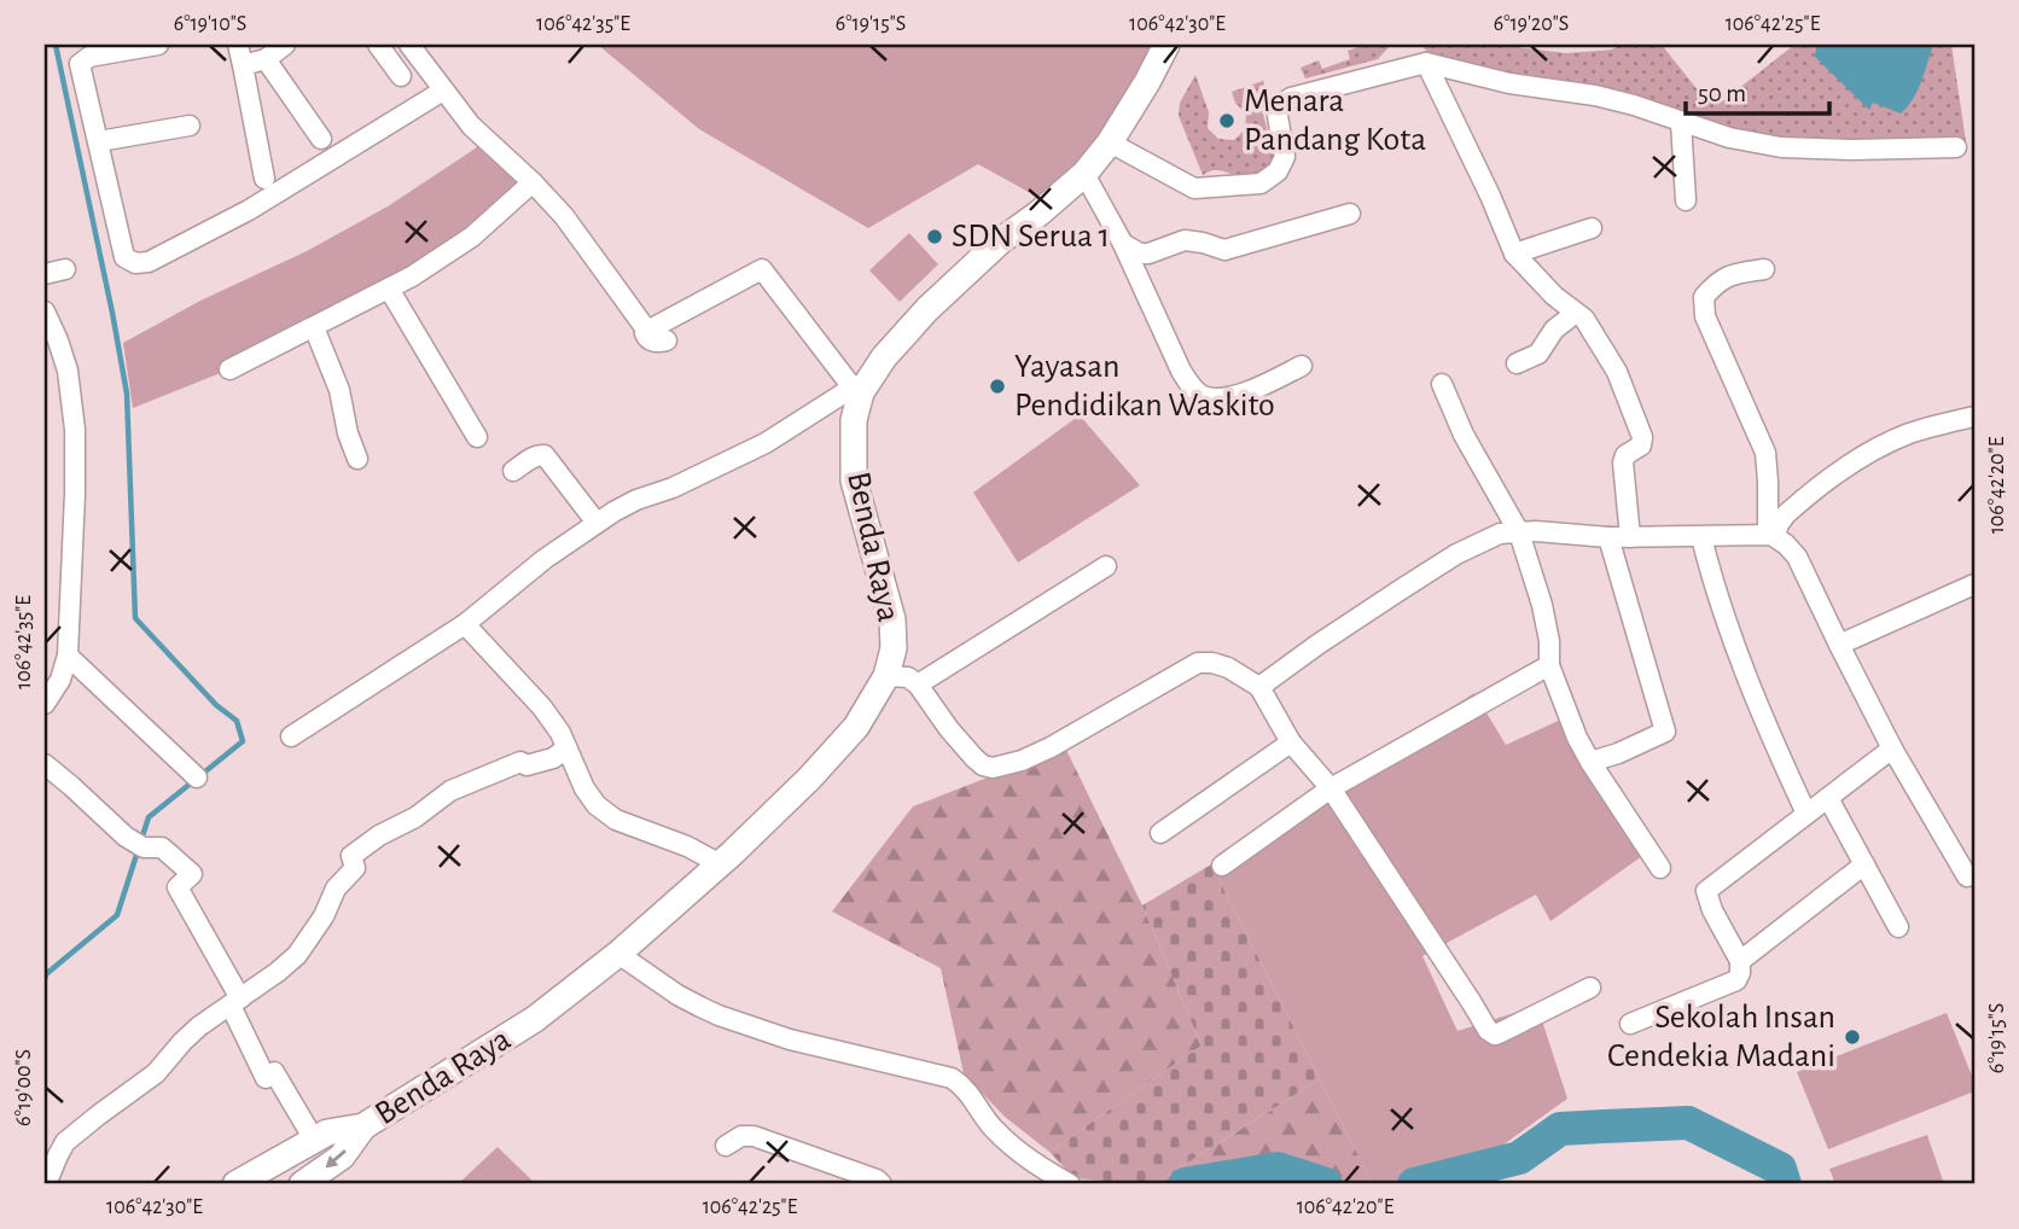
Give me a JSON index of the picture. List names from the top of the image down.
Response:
{
  "streets": {
    "street": ["Benda Raya"]
  },
  "places": [
    "Menara Pandang Kota",
    "SDN Serua 1",
    "Yayasan Pendidikan Waskito",
    "Sekolah Insan Cendekia Madani"
  ],
  "scale_bar": "50 m",
  "coordinates": [
    "6°19'10\"S",
    "106°42'35\"E",
    "6°19'15\"S",
    "106°42'30\"E",
    "6°19'20\"S",
    "106°42'25\"E",
    "106°42'20\"E",
    "6°19'00\"S"
  ]
}
